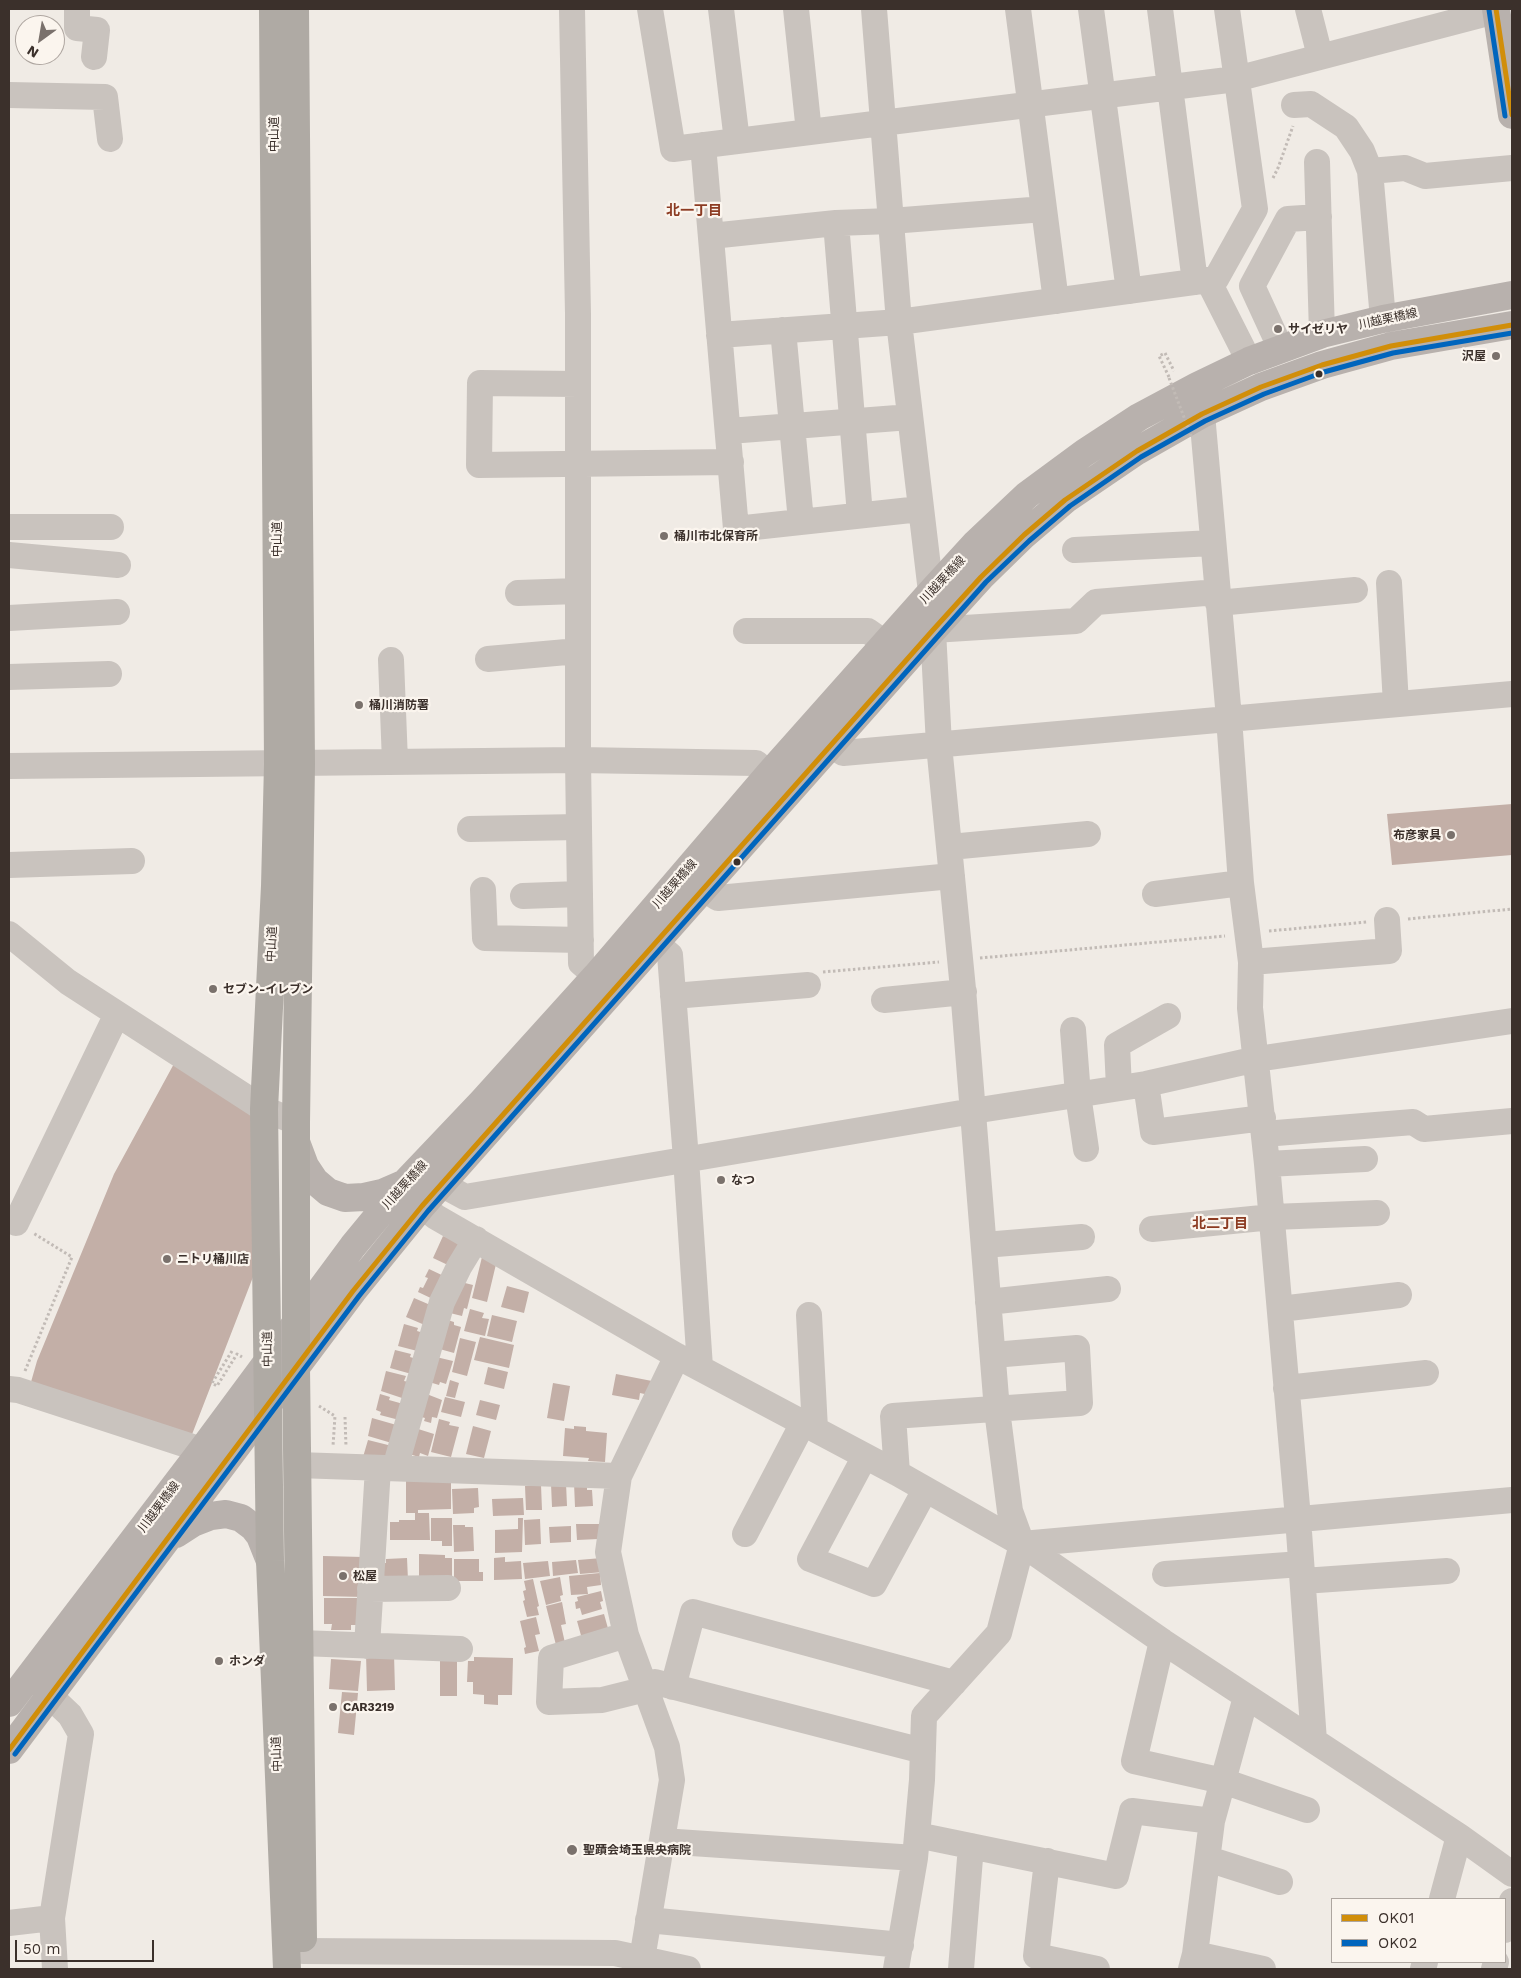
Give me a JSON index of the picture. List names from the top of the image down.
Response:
{
  "streets": {
    "highway": ["中山道"],
    "main road": ["川越栗橋線"]
  },
  "crossings": [
    ["中山道", "川越栗橋線"]
  ],
  "districts": ["北一丁目", "北二丁目"],
  "places": [
    "サイゼリヤ",
    "沢屋",
    "桶川市北保育所",
    "桶川消防署",
    "布彦家具",
    "セブン-イレブン",
    "なつ",
    "ニトリ桶川店",
    "松屋",
    "ホンダ",
    "CAR3219",
    "聖蹟会埼玉県央病院"
  ],
  "lines": ["transit line OK01", "transit line OK02"],
  "legend": ["OK01", "OK02"],
  "scale_bar": "50 m",
  "north": "bottom left"
}
